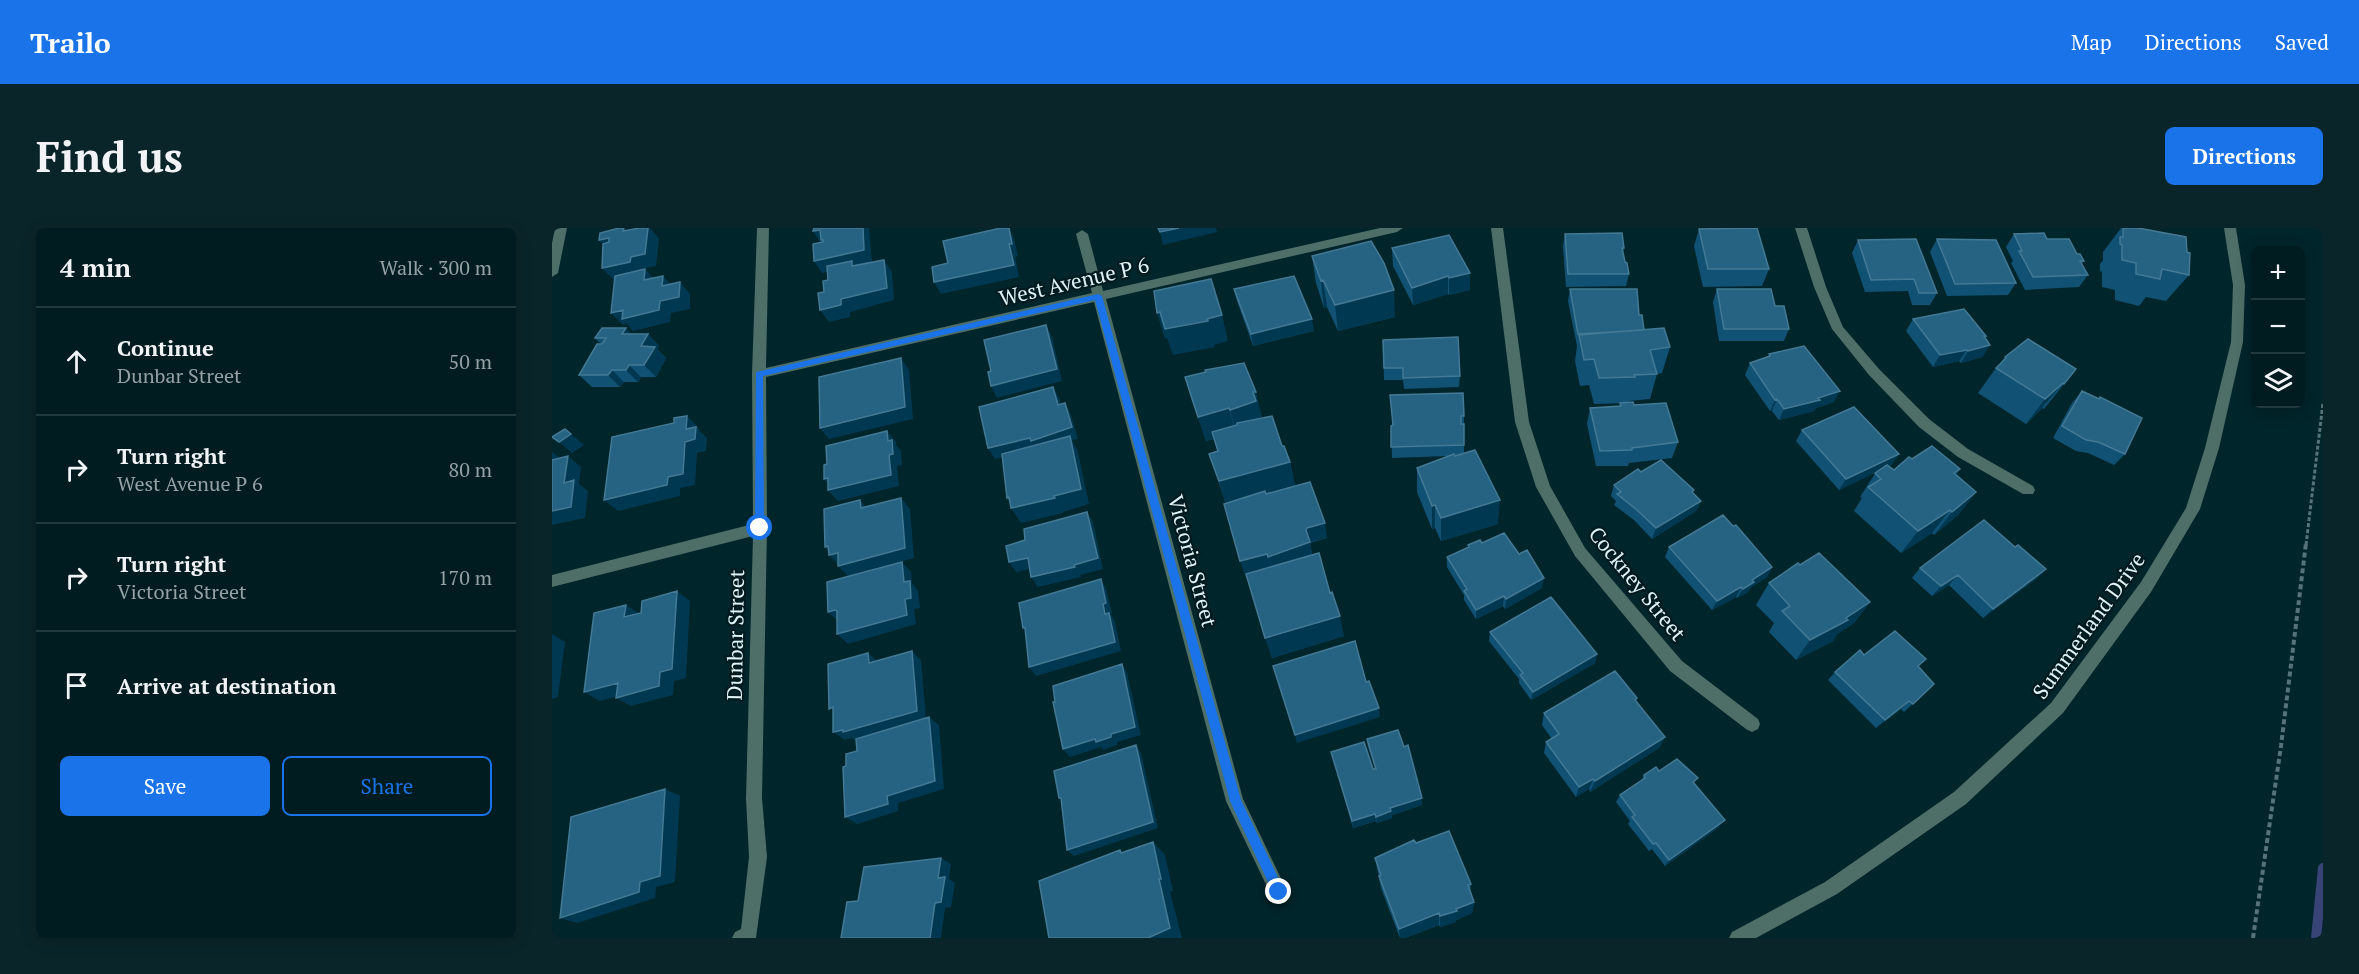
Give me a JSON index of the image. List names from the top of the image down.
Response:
{
  "streets": {
    "street": [
      "West Avenue P 6",
      "Victoria Street",
      "Cockney Street",
      "Summerland Drive",
      "Dunbar Street"
    ]
  },
  "crossings": [
    ["West Avenue P 6", "Victoria Street"],
    ["West Avenue P 6", "Dunbar Street"]
  ],
  "page": {
    "header": "Trailo",
    "nav": ["Map", "Directions", "Saved"],
    "buttons": [
      "Directions",
      ["Save", "Share"]
    ],
    "title": "Find us",
    "heading": ["4 min", "Walk · 300 m"],
    "map_buttons": ["+", "−"],
    "list": [
      ["Continue", "Dunbar Street", "50 m"],
      ["Turn right", "West Avenue P 6", "80 m"],
      ["Turn right", "Victoria Street", "170 m"],
      "Arrive at destination"
    ]
  }
}
